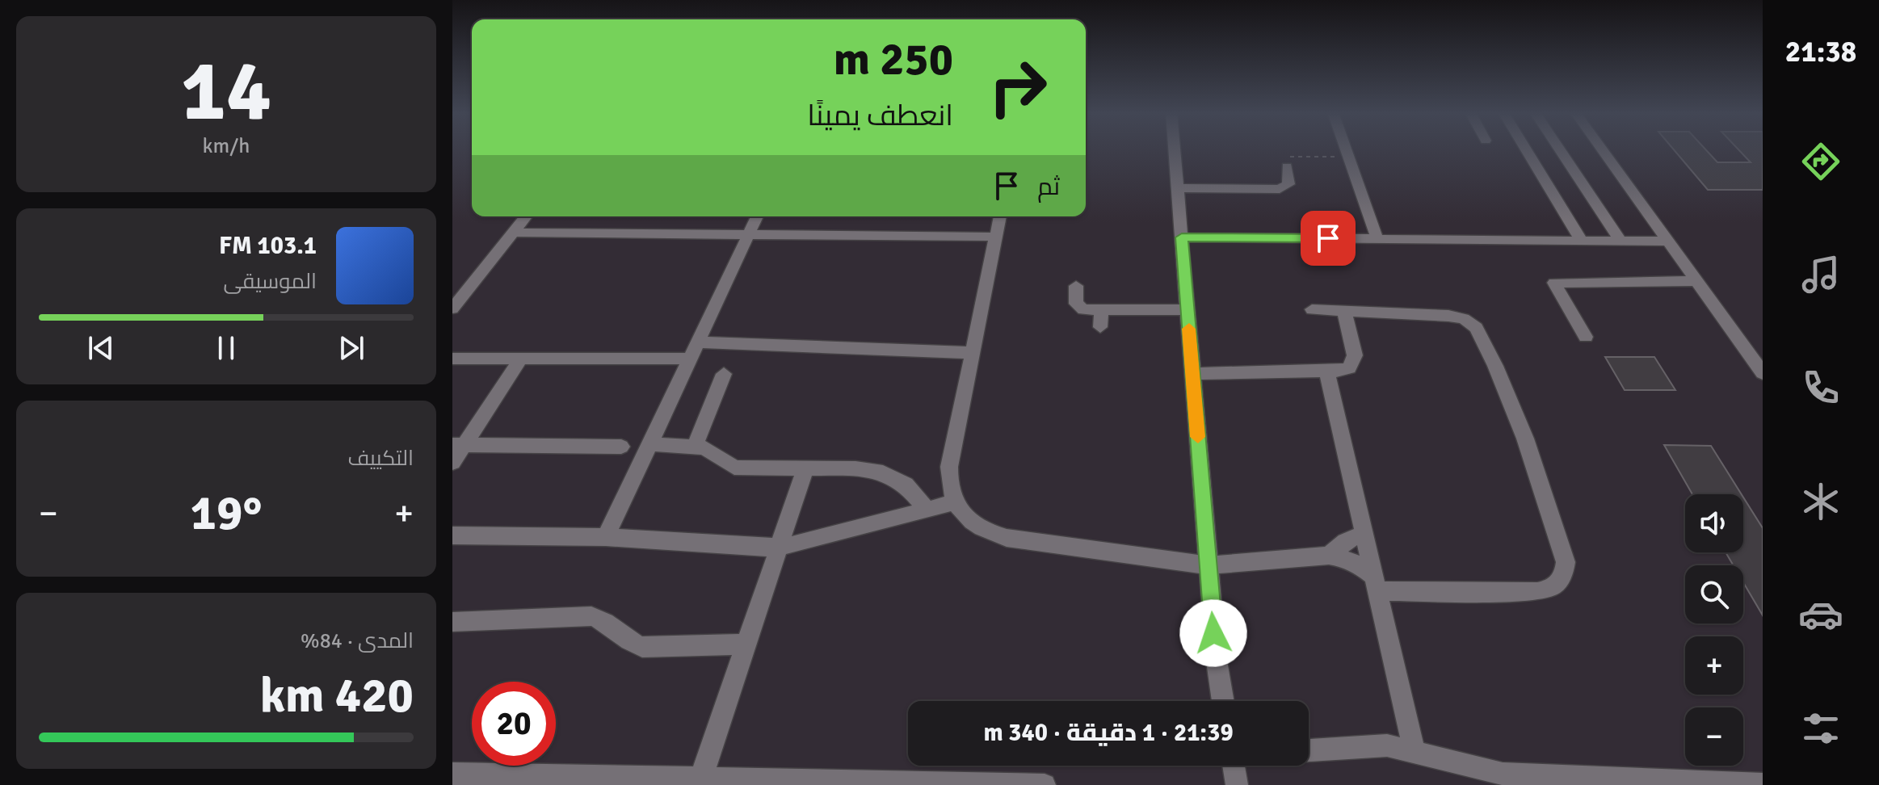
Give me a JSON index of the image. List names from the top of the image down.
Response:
{
  "page": {
    "tabs": "21:38",
    "tile": [
      ["14", "km/h"],
      "التكييف",
      ["المدى · 84%", "420 km"]
    ],
    "turn": ["250 m", "انعطف يمينًا"],
    "then": "ثم",
    "song": ["103.1 FM", "الموسيقى"],
    "heat": ["−", "19°", "+"],
    "map_buttons": ["+", "−"],
    "limit": "20",
    "trip": "21:39 · 1 دقيقة · 340 m"
  }
}
